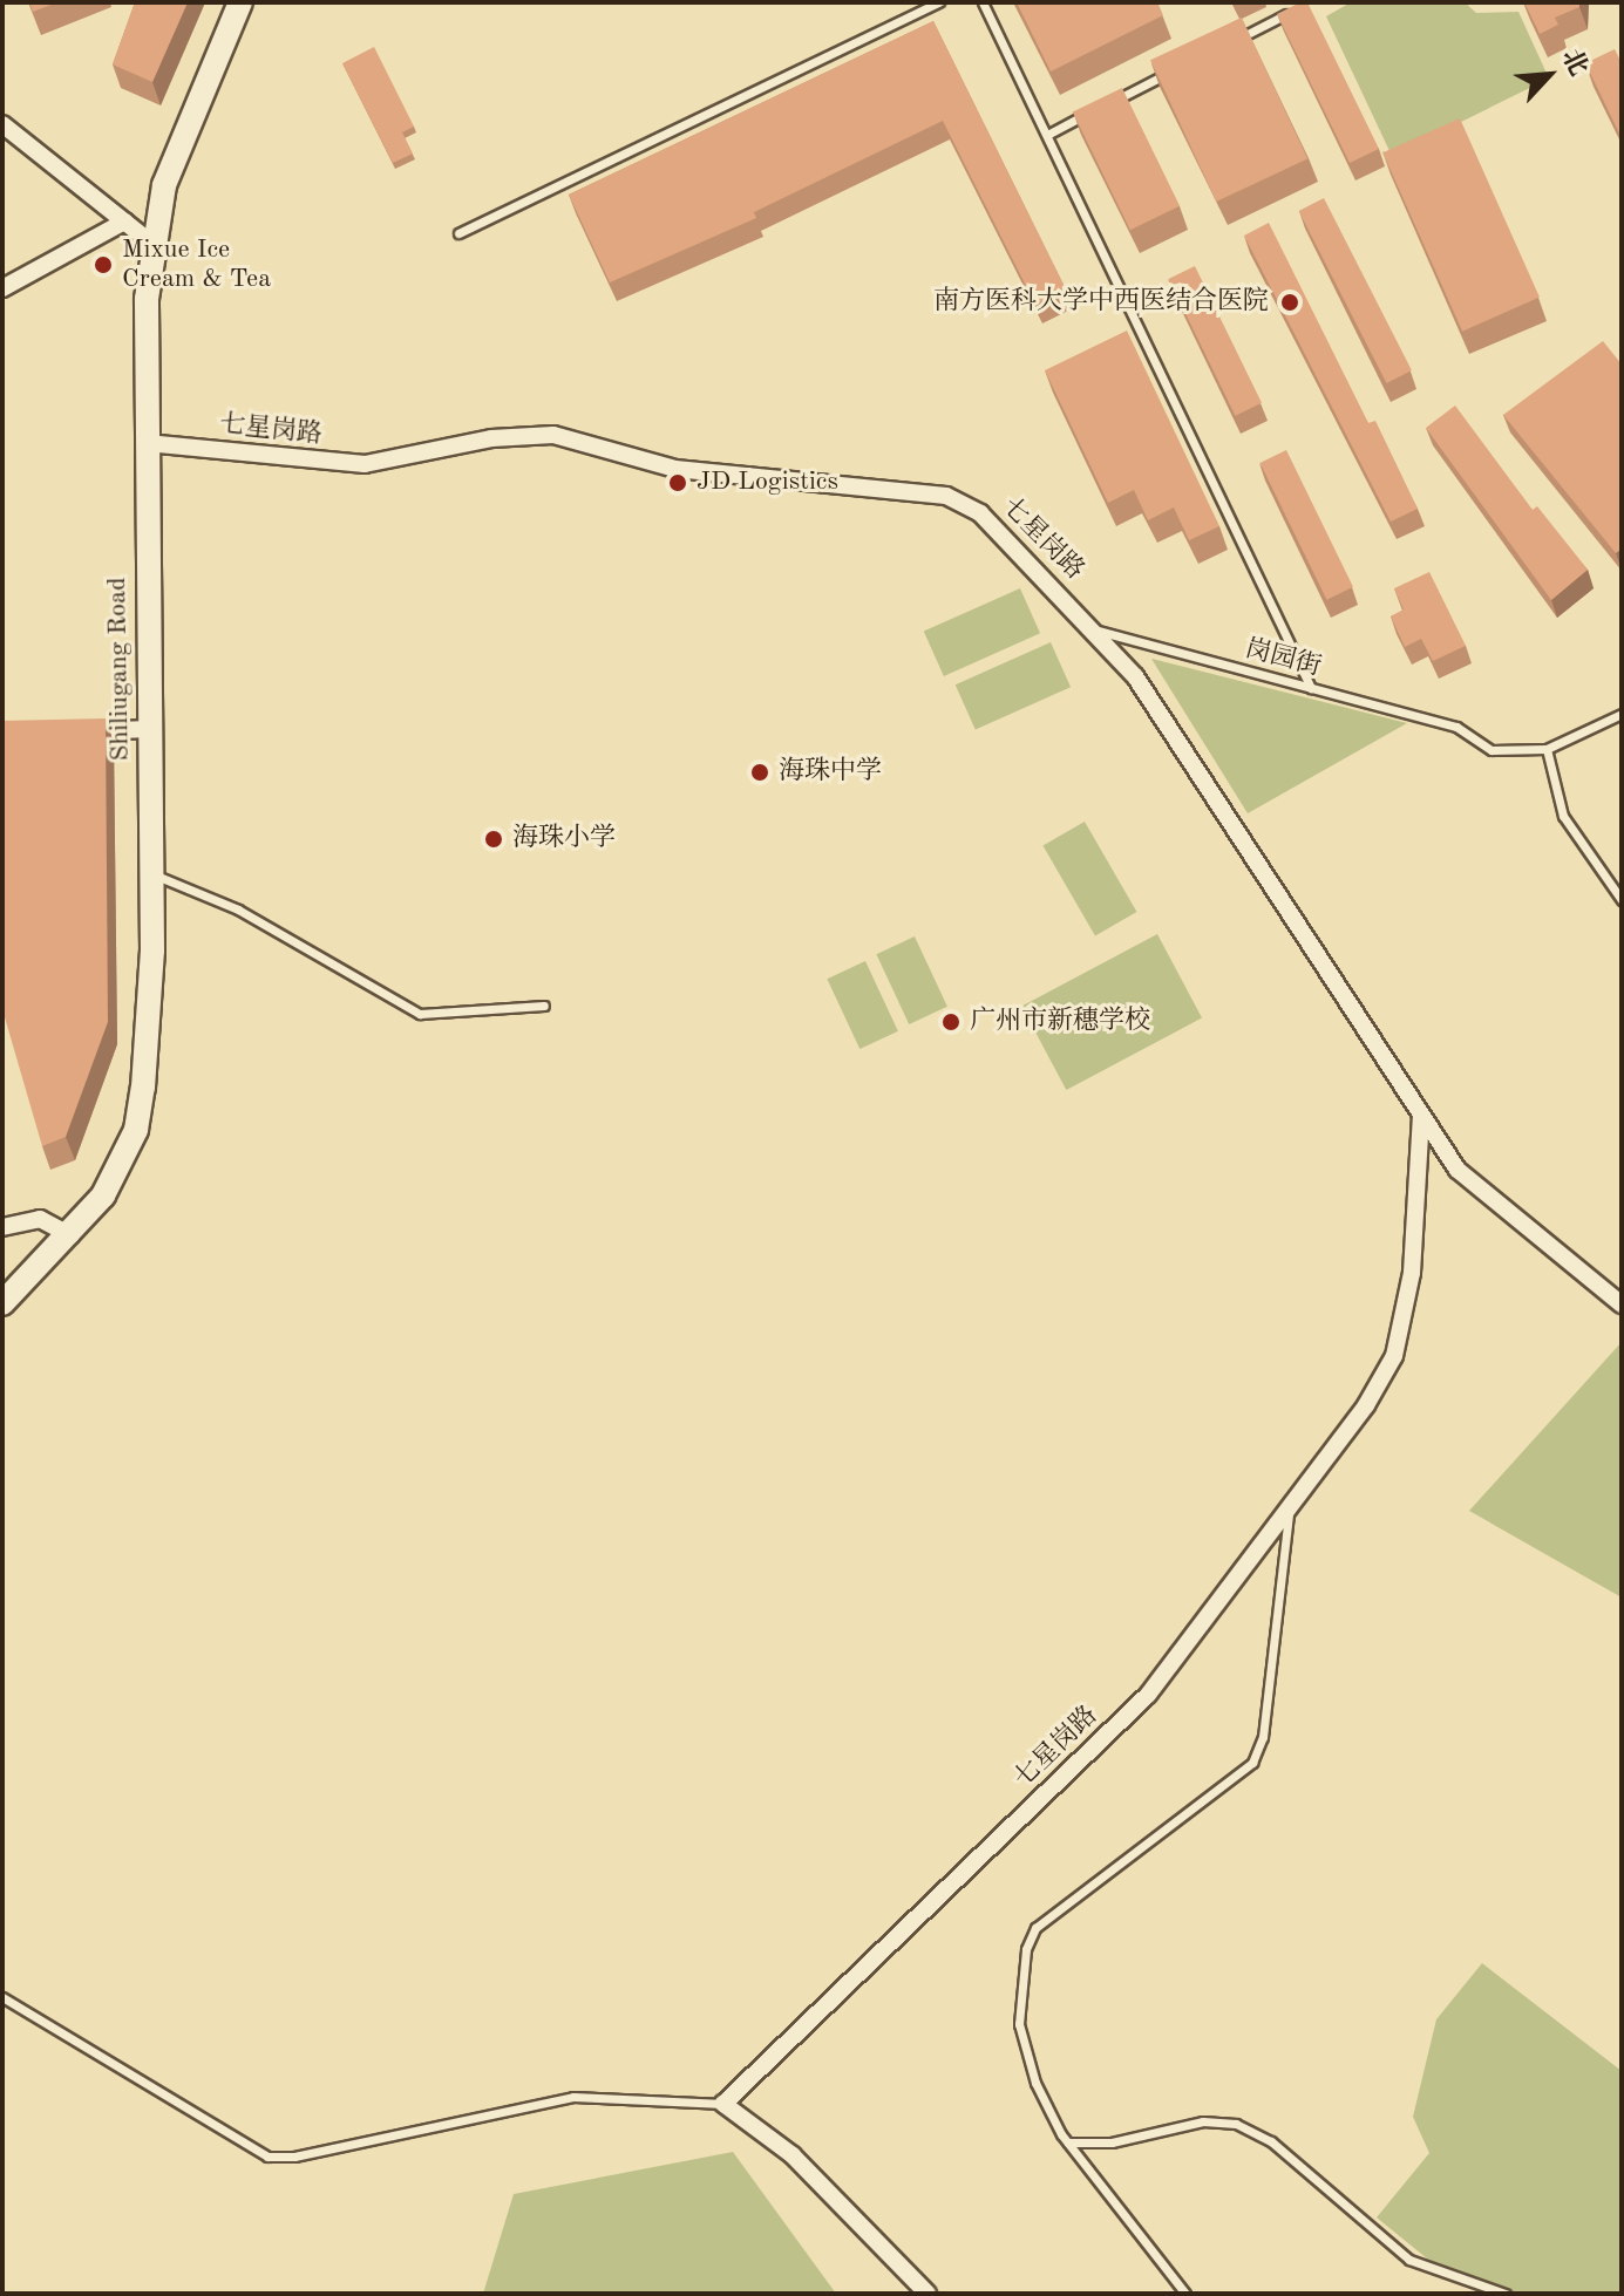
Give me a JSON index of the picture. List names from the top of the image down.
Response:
{
  "streets": {
    "main road": ["Shiliugang Road"],
    "street": ["七星岗路"],
    "lane": ["岗园街"]
  },
  "crossings": [
    ["七星岗路", "岗园街"],
    ["七星岗路", "Shiliugang Road"]
  ],
  "places": [
    "Mixue Ice Cream & Tea",
    "南方医科大学中西医结合医院",
    "JD Logistics",
    "海珠中学",
    "海珠小学",
    "广州市新穗学校"
  ],
  "north": "top right"
}
